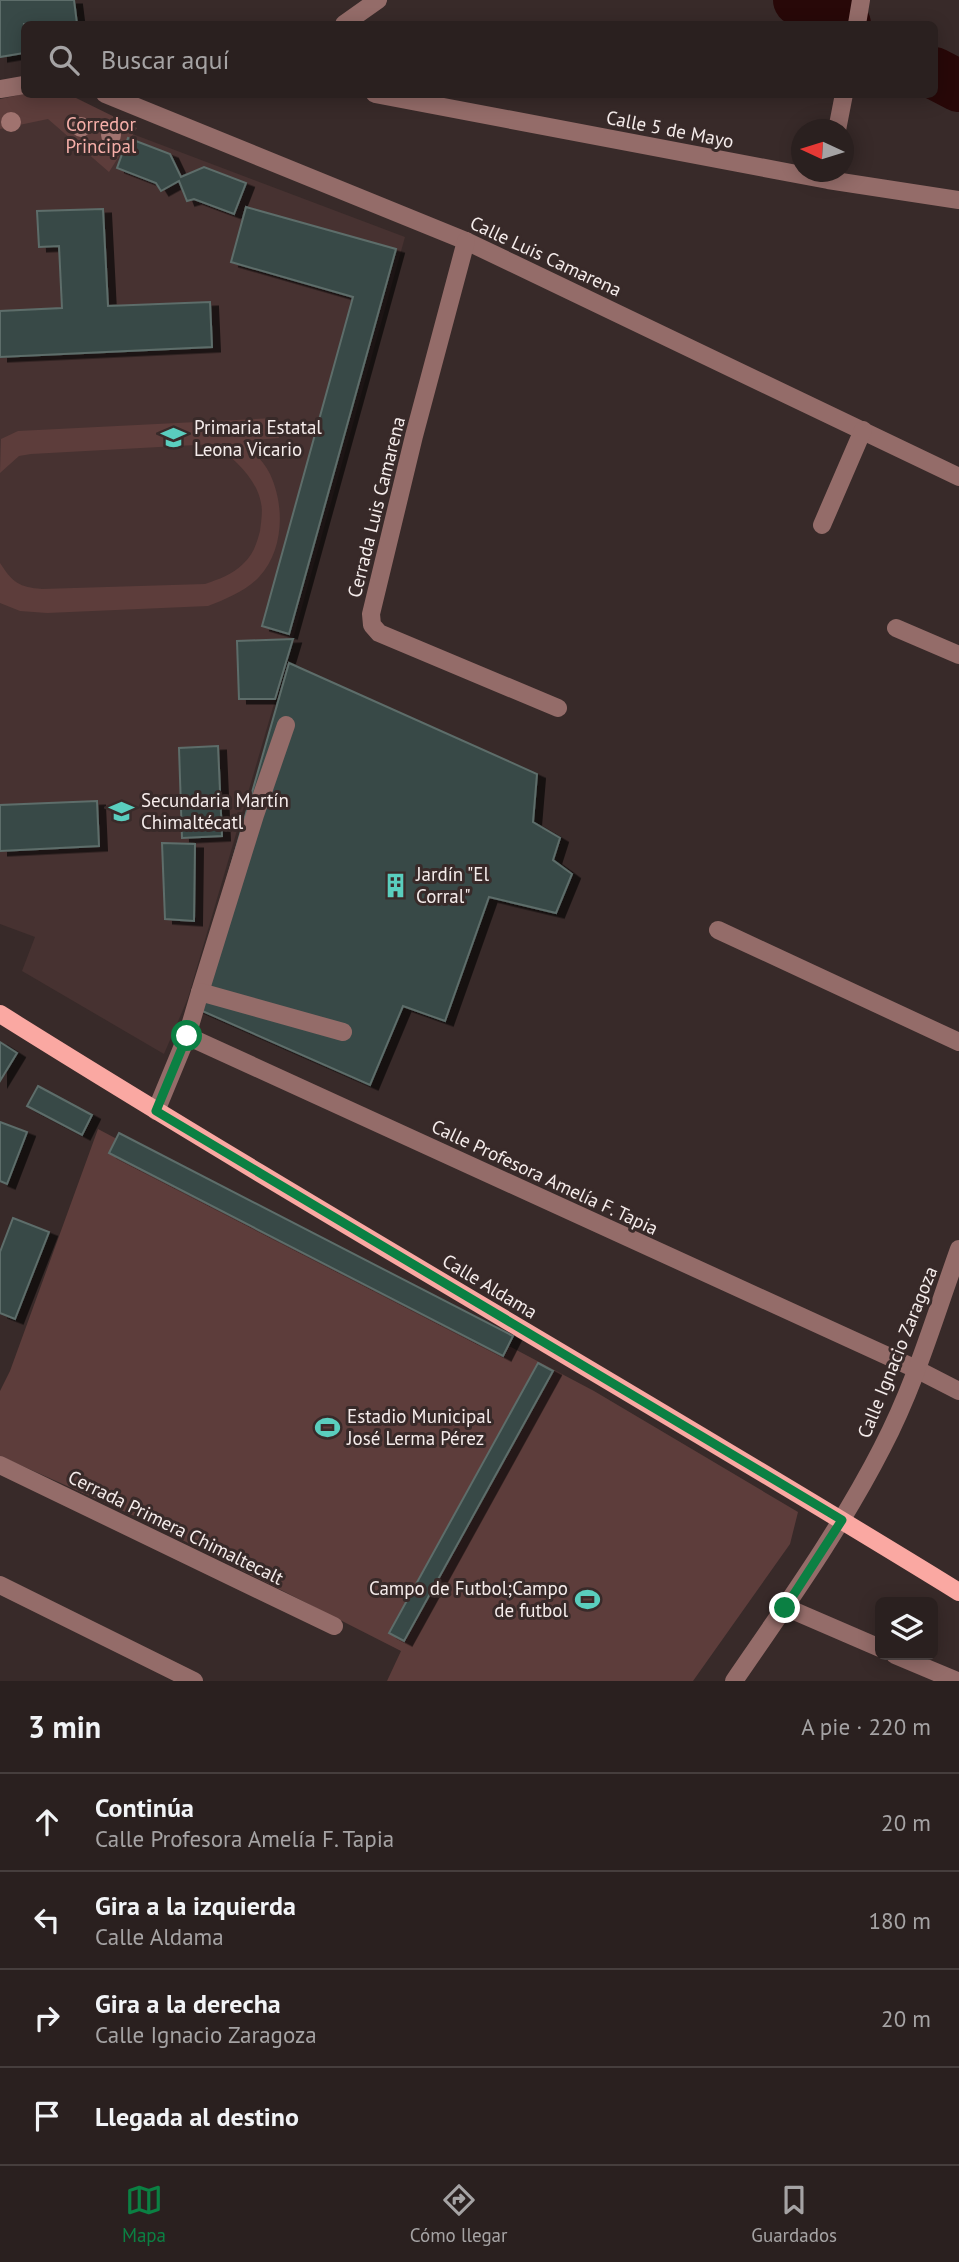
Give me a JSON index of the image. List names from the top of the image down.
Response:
{
  "streets": {
    "main road": ["Calle Aldama"],
    "street": [
      "Calle 5 de Mayo",
      "Calle Luis Camarena",
      "Cerrada Luis Camarena",
      "Calle Profesora Amelía F. Tapia",
      "Calle Ignacio Zaragoza",
      "Cerrada Primera Chimaltecalt"
    ]
  },
  "crossings": [
    ["Calle Luis Camarena", "Cerrada Luis Camarena"],
    ["Calle Profesora Amelía F. Tapia", "Calle Ignacio Zaragoza"],
    ["Calle Aldama", "Calle Ignacio Zaragoza"]
  ],
  "parks": ["Corredor Principal"],
  "places": {
    "school or university": ["Primaria Estatal Leona Vicario", "Secundaria Martín Chimaltécatl"],
    "building": ["Jardín \"El Corral\""],
    "sports": ["Estadio Municipal José Lerma Pérez", "Campo de Futbol;Campo de futbol"]
  },
  "north": "left",
  "page": {
    "search": "Buscar aquí",
    "heading": ["3 min", "A pie · 220 m"],
    "list": [
      ["Continúa", "Calle Profesora Amelía F. Tapia", "20 m"],
      ["Gira a la izquierda", "Calle Aldama", "180 m"],
      ["Gira a la derecha", "Calle Ignacio Zaragoza", "20 m"],
      "Llegada al destino"
    ],
    "nav": ["Mapa", "Cómo llegar", "Guardados"]
  }
}
